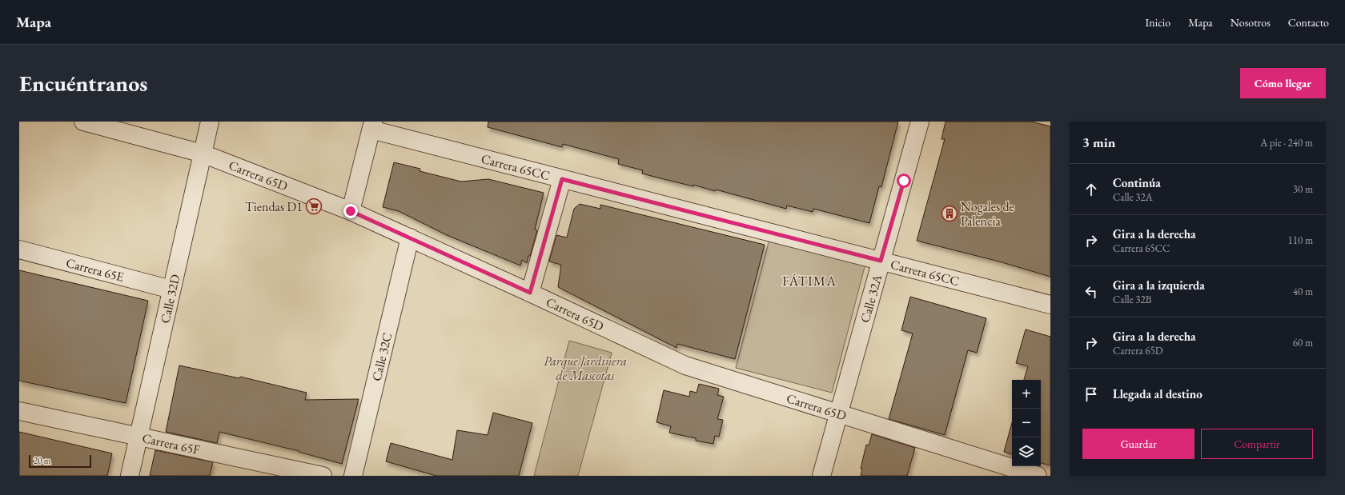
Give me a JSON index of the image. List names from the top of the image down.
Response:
{
  "streets": {
    "street": [
      "Carrera 65CC",
      "Carrera 65D",
      "Carrera 65E",
      "Calle 32D",
      "Calle 32A",
      "Calle 32C",
      "Carrera 65F"
    ]
  },
  "crossings": [
    ["Carrera 65CC", "Calle 32A"],
    ["Carrera 65D", "Calle 32D"],
    ["Carrera 65D", "Calle 32A"],
    ["Carrera 65D", "Calle 32C"],
    ["Carrera 65E", "Calle 32D"],
    ["Calle 32D", "Carrera 65F"]
  ],
  "districts": ["FÁTIMA"],
  "parks": ["Parque Jardinera de Mascotas"],
  "places": {
    "supermarket": ["Tiendas D1"],
    "building": ["Nogales de Palencia"]
  },
  "scale_bar": "20 m",
  "page": {
    "header": "Mapa",
    "nav": [
      "Inicio",
      "Mapa",
      "Nosotros",
      "Contacto"
    ],
    "buttons": [
      "Cómo llegar",
      ["Guardar", "Compartir"]
    ],
    "title": "Encuéntranos",
    "heading": ["3 min", "A pie · 240 m"],
    "list": [
      ["Continúa", "Calle 32A", "30 m"],
      ["Gira a la derecha", "Carrera 65CC", "110 m"],
      ["Gira a la izquierda", "Calle 32B", "40 m"],
      ["Gira a la derecha", "Carrera 65D", "60 m"],
      "Llegada al destino"
    ],
    "map_buttons": ["+", "−"],
    "scale": "20 m"
  }
}
